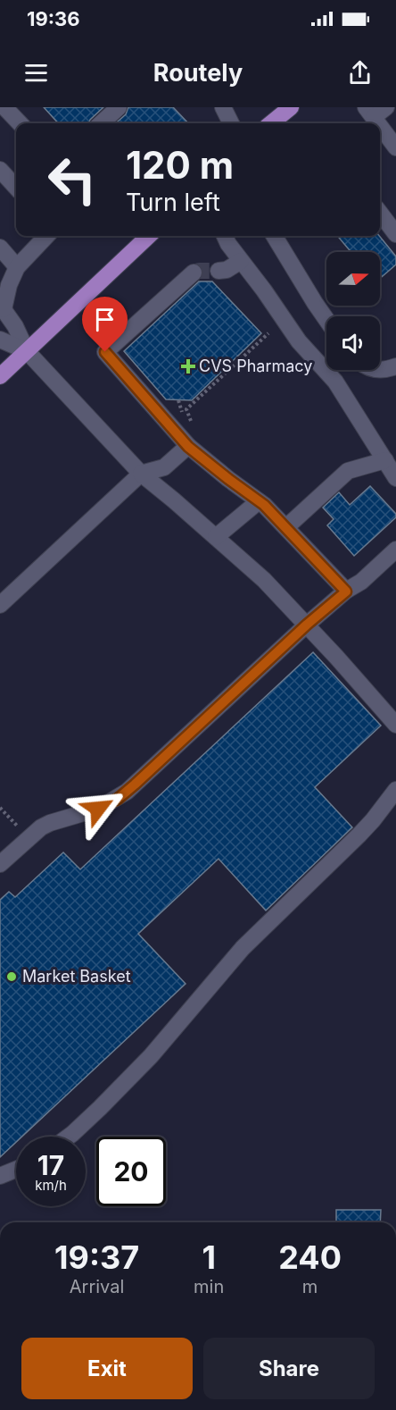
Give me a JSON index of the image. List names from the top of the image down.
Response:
{
  "places": {
    "health": ["CVS Pharmacy"],
    "other": ["Market Basket"]
  },
  "north": "right",
  "page": {
    "status": "19:36",
    "header": "Routely",
    "turn": ["120 m", "Turn left"],
    "speed": "17 km/h",
    "limit": "20",
    "eta": [
      "19:37",
      "Arrival",
      "1",
      "min",
      "240",
      "m"
    ],
    "buttons": ["Exit", "Share"]
  }
}
